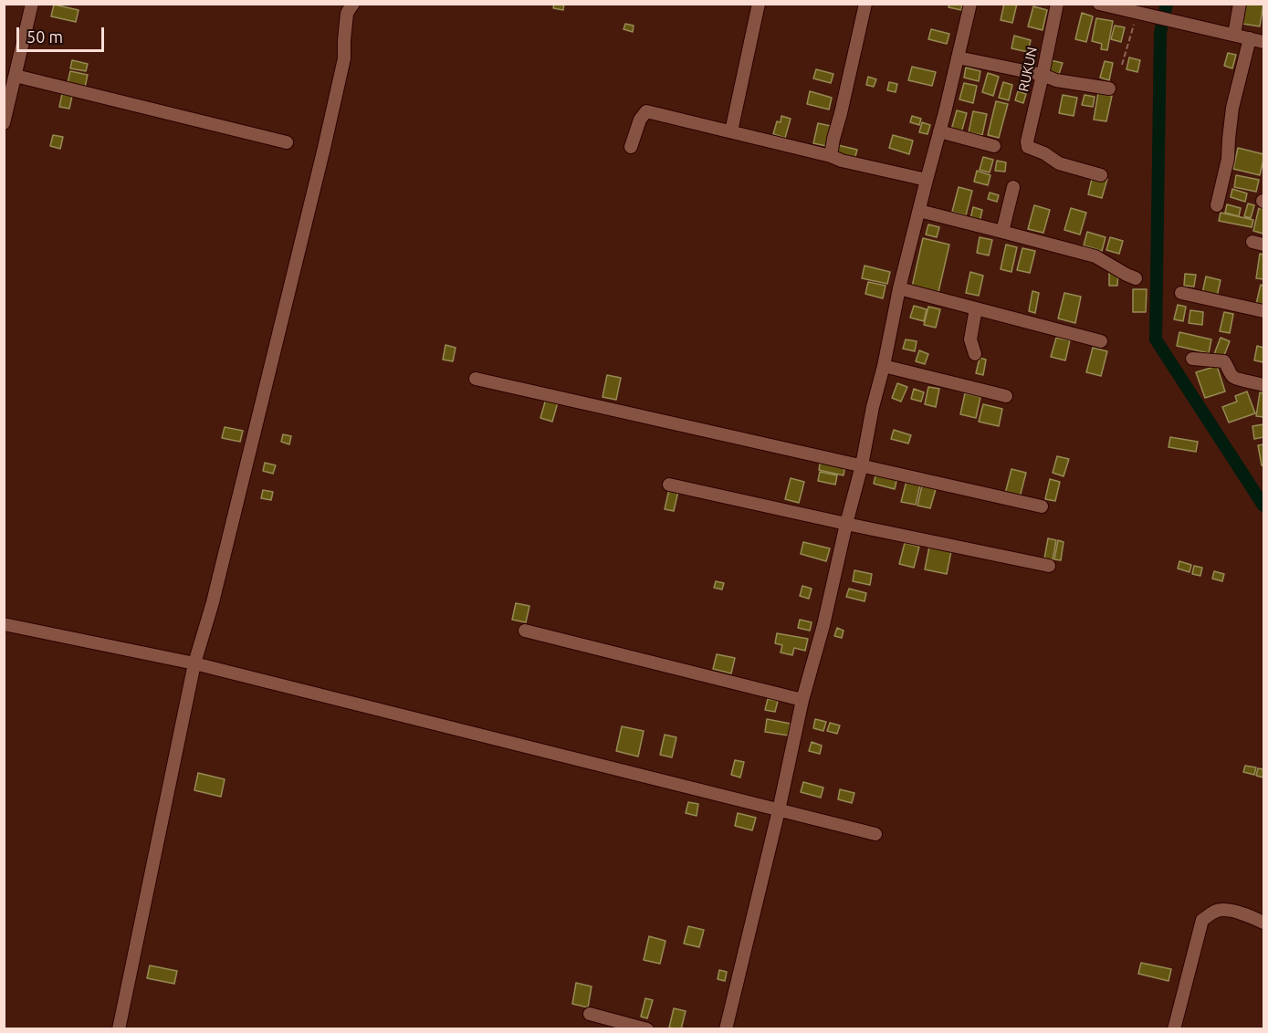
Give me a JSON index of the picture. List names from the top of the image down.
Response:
{
  "streets": {
    "street": ["RUKUN"]
  },
  "scale_bar": "50 m"
}
